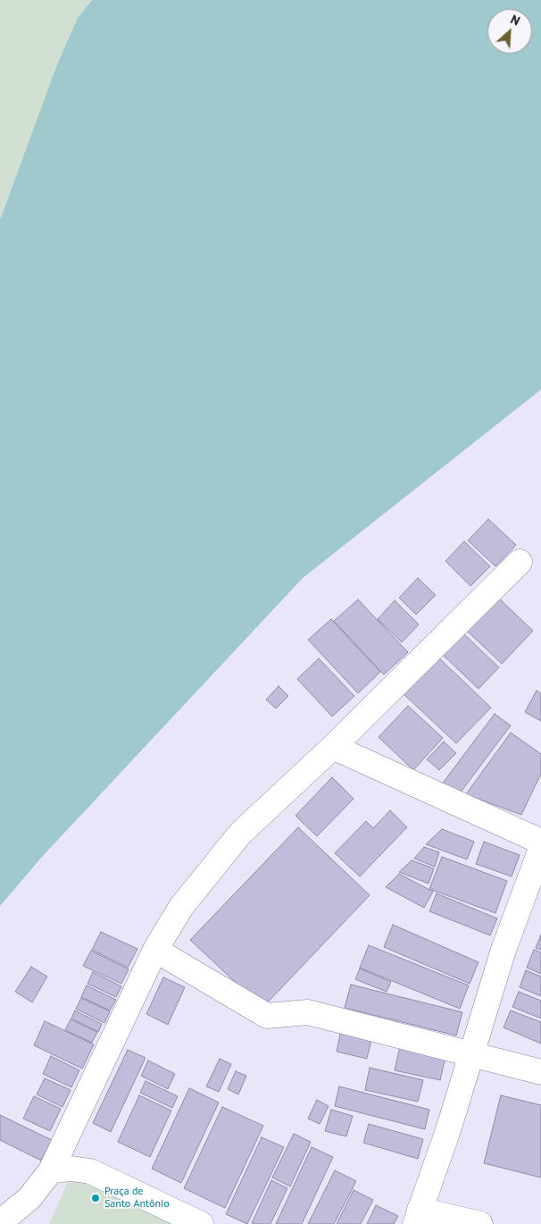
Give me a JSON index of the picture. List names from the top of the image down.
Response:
{
  "places": ["Praça de Santo Antônio"],
  "north": "top right"
}
